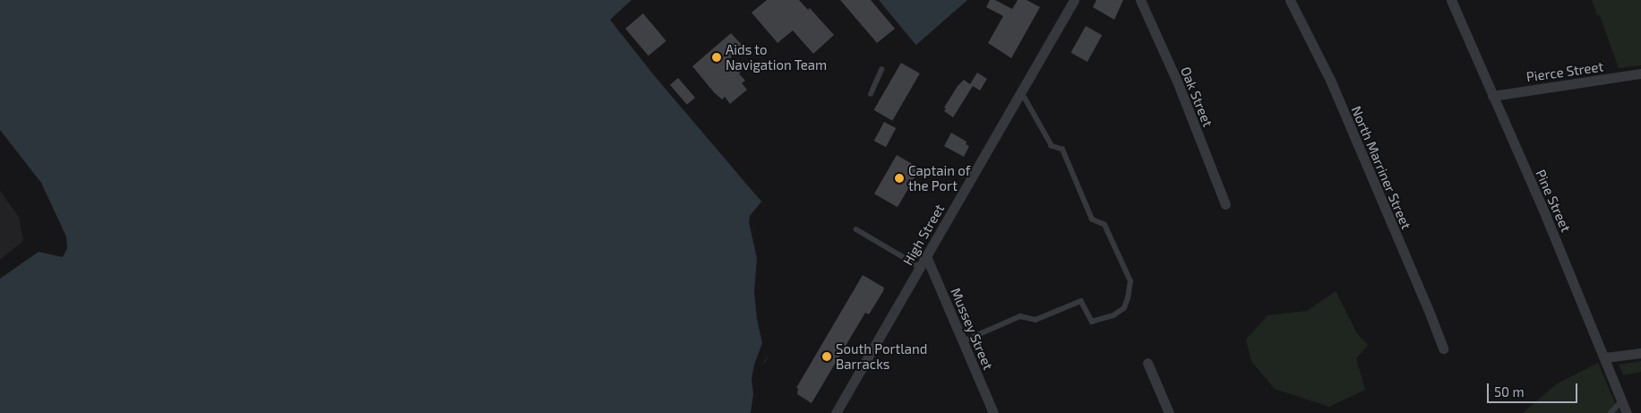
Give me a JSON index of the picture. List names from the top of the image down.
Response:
{
  "streets": {
    "street": [
      "Pierce Street",
      "Oak Street",
      "North Marriner Street",
      "Pine Street",
      "High Street",
      "Mussey Street"
    ]
  },
  "crossings": [
    ["Pierce Street", "Pine Street"],
    ["High Street", "Mussey Street"]
  ],
  "places": ["Aids to Navigation Team", "Captain of the Port", "South Portland Barracks"],
  "scale_bar": "50 m"
}
